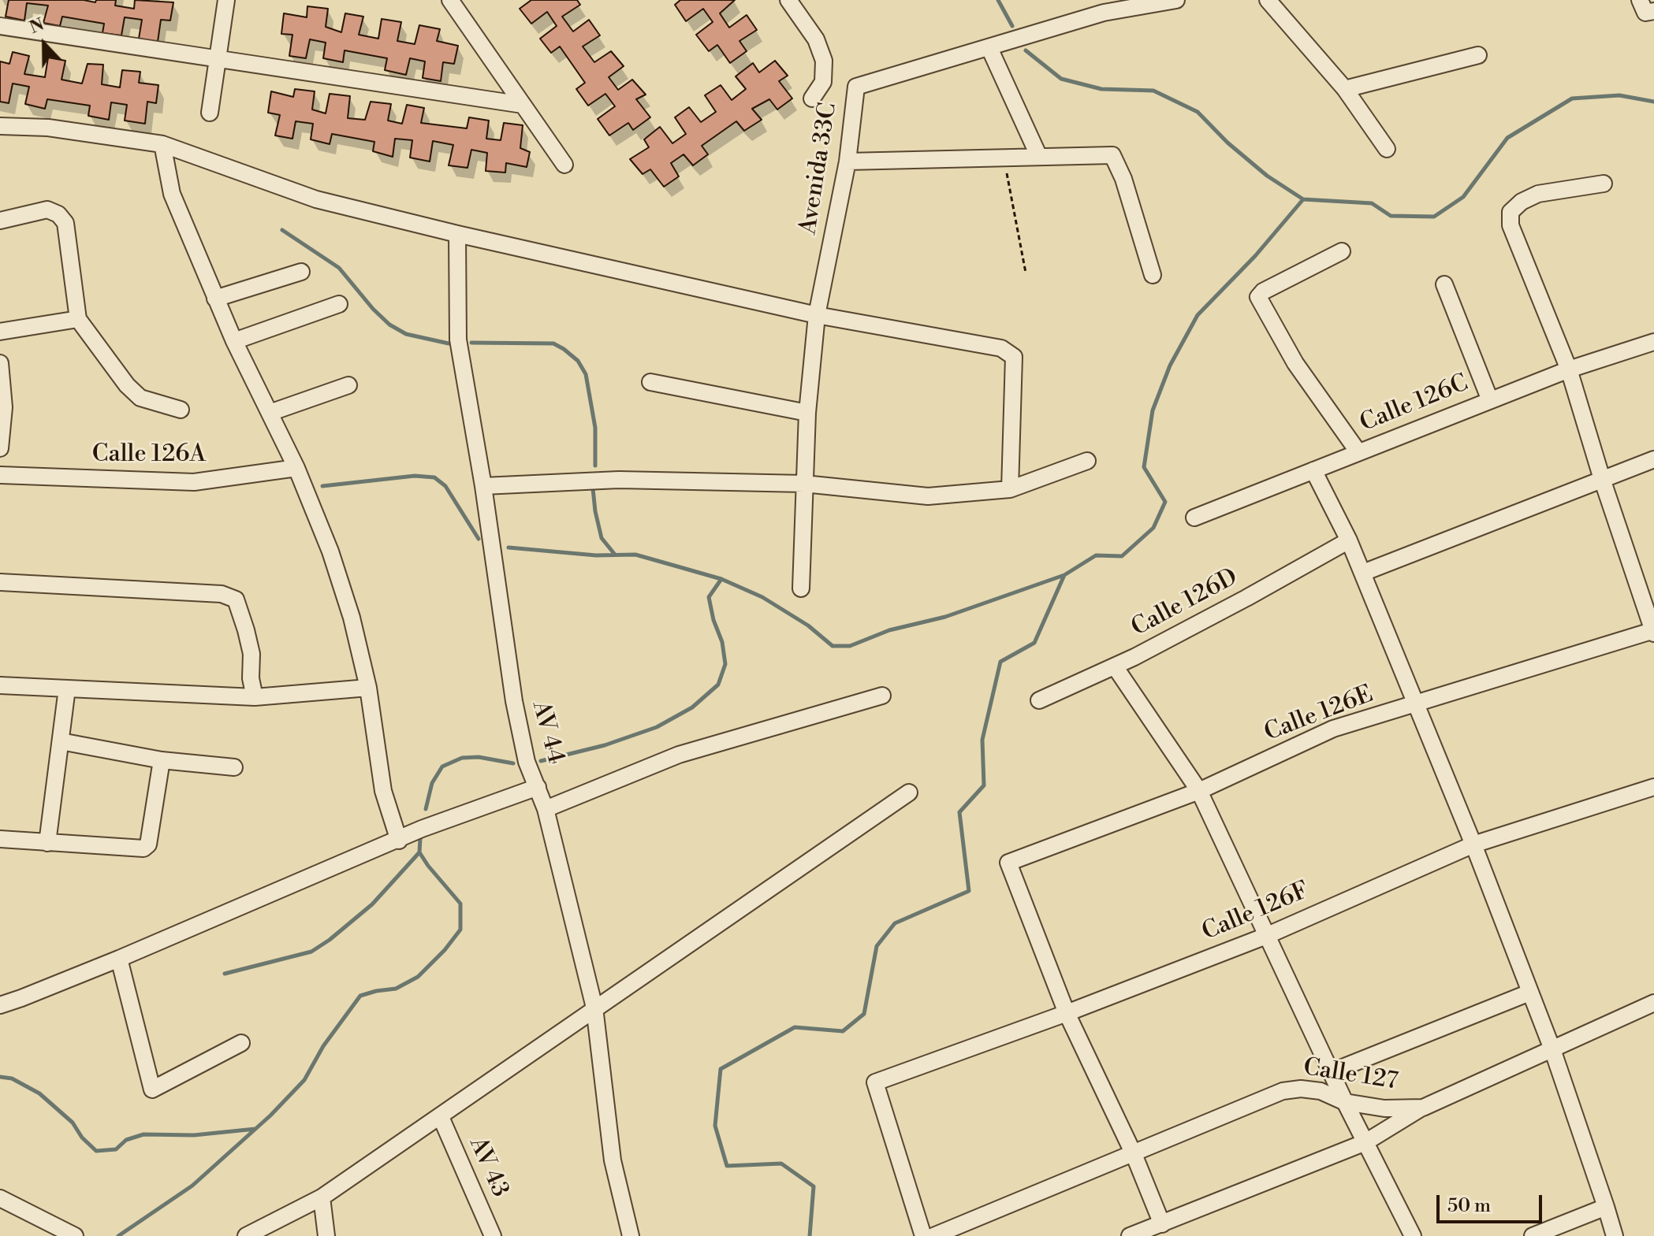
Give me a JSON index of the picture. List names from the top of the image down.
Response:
{
  "streets": {
    "street": [
      "Avenida 33C",
      "Calle 126C",
      "Calle 126A",
      "Calle 126D",
      "Calle 126E",
      "AV 44",
      "Calle 126F",
      "Calle 127",
      "AV 43"
    ]
  },
  "crossings": [
    ["Calle 126E", "Calle 126F"]
  ],
  "scale_bar": "50 m",
  "north": "top"
}
